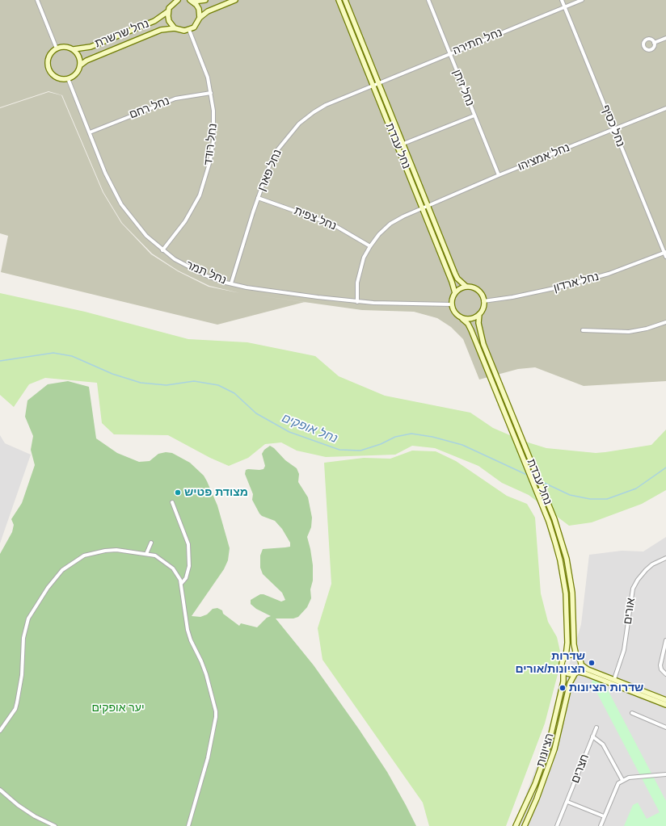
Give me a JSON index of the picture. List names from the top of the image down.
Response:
{
  "streets": {
    "street": [
      "נחל שרשרת",
      "נחל חתירה",
      "נחל זיתן",
      "נחל רחם",
      "נחל כסיף",
      "נחל רודד",
      "נחל עבדת",
      "נחל אמציהו",
      "נחל פארן",
      "נחל צפית",
      "נחל תמר",
      "נחל ארדון",
      "אורים",
      "הציונות",
      "חצרים"
    ]
  },
  "crossings": [
    ["נחל שרשרת", "נחל רודד"],
    ["נחל שרשרת", "נחל תמר"],
    ["נחל חתירה", "נחל זיתן"],
    ["נחל חתירה", "נחל כסיף"],
    ["נחל חתירה", "נחל עבדת"],
    ["נחל חתירה", "נחל פארן"],
    ["נחל זיתן", "נחל אמציהו"],
    ["נחל רחם", "נחל רודד"],
    ["נחל רחם", "נחל תמר"],
    ["נחל כסיף", "נחל אמציהו"],
    ["נחל כסיף", "נחל ארדון"],
    ["נחל רודד", "נחל תמר"],
    ["נחל עבדת", "נחל אמציהו"],
    ["נחל עבדת", "נחל פארן"],
    ["נחל עבדת", "נחל תמר"],
    ["נחל עבדת", "נחל ארדון"],
    ["נחל עבדת", "הציונות"],
    ["נחל אמציהו", "נחל צפית"],
    ["נחל אמציהו", "נחל תמר"],
    ["נחל פארן", "נחל צפית"],
    ["נחל פארן", "נחל תמר"],
    ["נחל תמר", "נחל ארדון"]
  ],
  "water": ["נחל אופקים"],
  "parks": ["יער אופקים"],
  "places": ["מצודת פטיש", "שדרות הציונות/אורים", "שדרות הציונות"]
}
